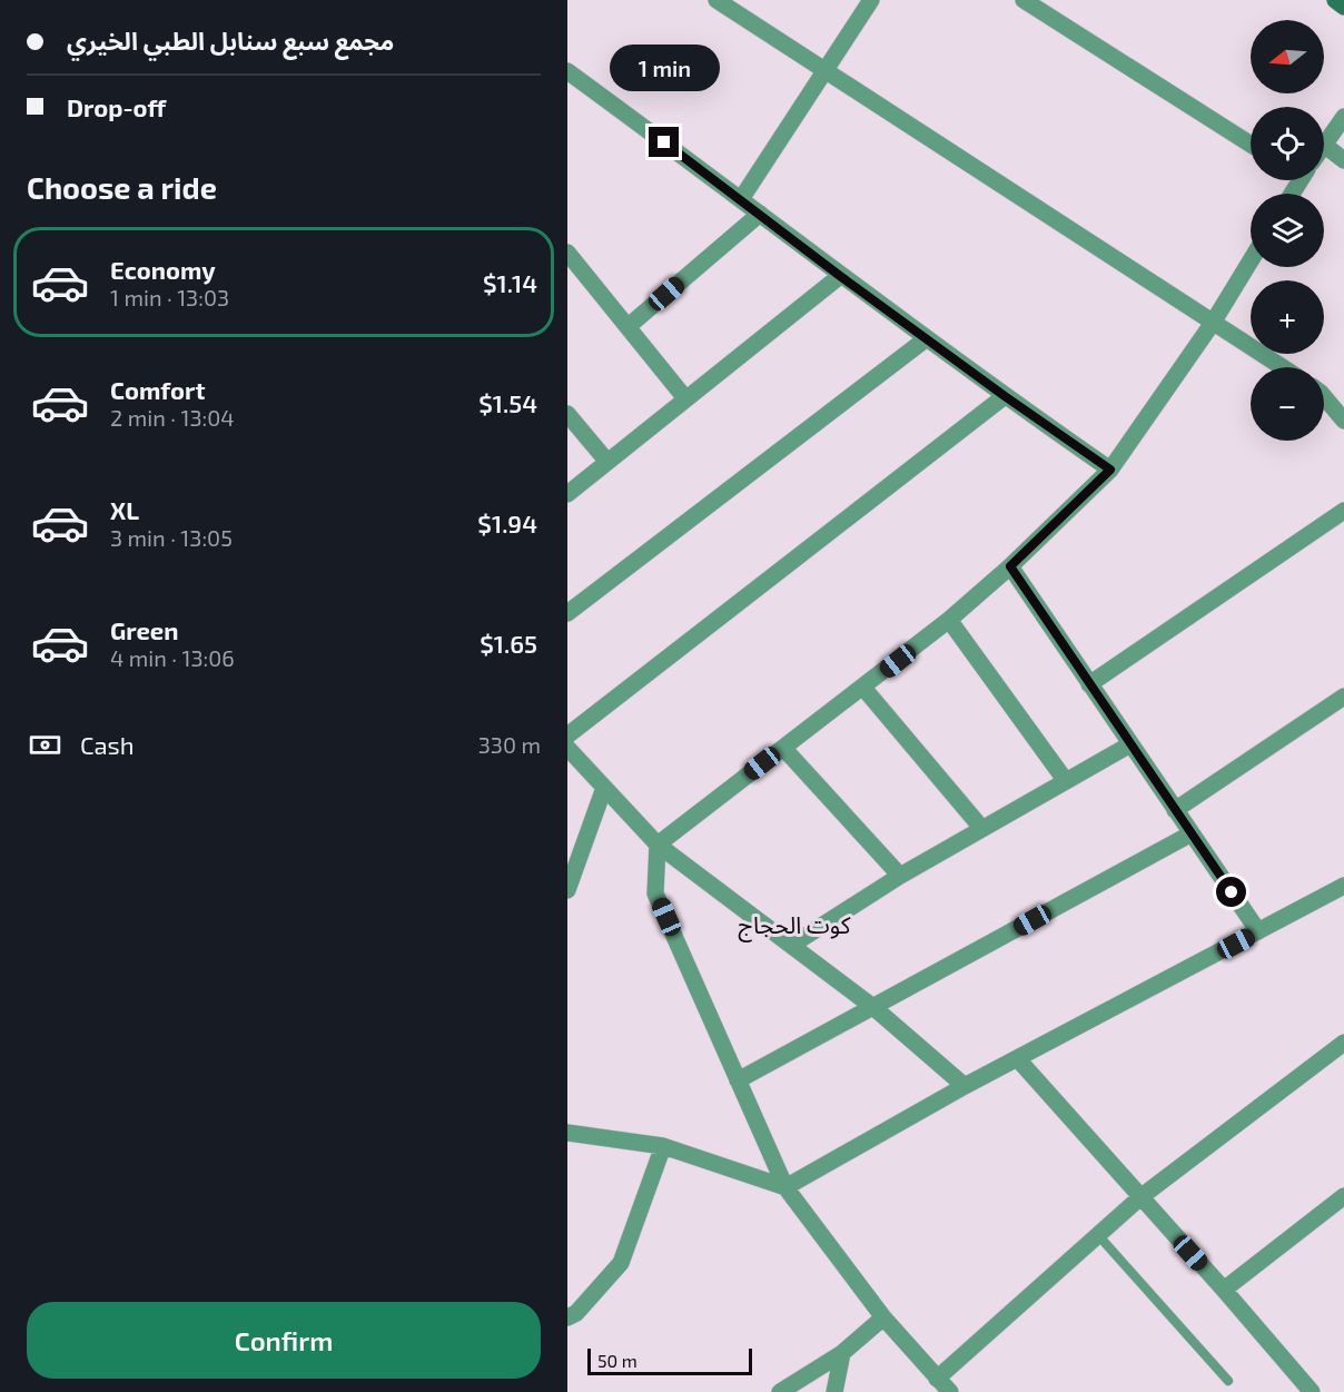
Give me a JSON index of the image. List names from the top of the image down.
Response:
{
  "districts": ["كوت الحجاج"],
  "scale_bar": "50 m",
  "north": "left",
  "page": {
    "banner": ["مجمع سبع سنابل الطبي الخيري", "Drop-off"],
    "map_buttons": ["+", "−"],
    "bubble": "1 min",
    "heading": "Choose a ride",
    "list": [
      {
        "name": "Economy",
        "note": "1 min · 13:03",
        "value": "$1.14"
      },
      {
        "name": "Comfort",
        "note": "2 min · 13:04",
        "value": "$1.54"
      },
      {
        "name": "XL",
        "note": "3 min · 13:05",
        "value": "$1.94"
      },
      {
        "name": "Green",
        "note": "4 min · 13:06",
        "value": "$1.65"
      }
    ],
    "pay": ["Cash", "330 m"],
    "buttons": "Confirm",
    "scale": "50 m"
  }
}
